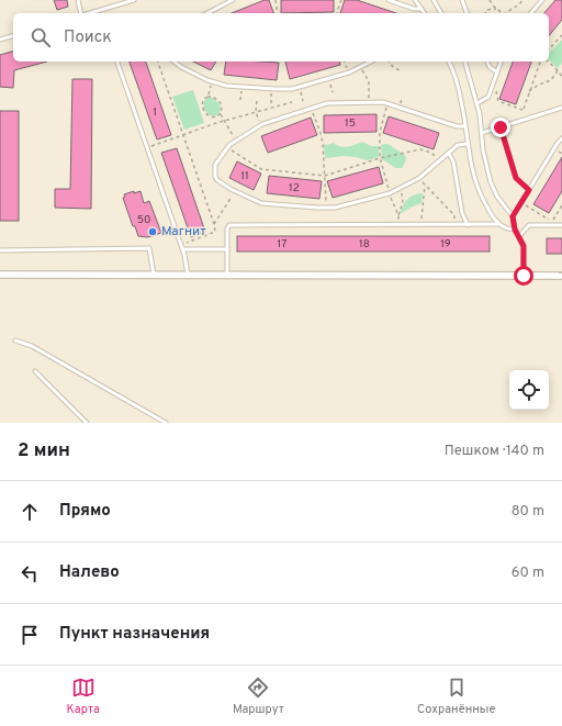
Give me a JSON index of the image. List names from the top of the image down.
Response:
{
  "places": ["Магнит"],
  "house_numbers": [
    "1",
    "15",
    "11",
    "12",
    "50",
    "17",
    "18",
    "19"
  ],
  "page": {
    "search": "Поиск",
    "heading": ["2 мин", "Пешком · 140 m"],
    "list": [
      ["Прямо", "80 m"],
      ["Налево", "60 m"],
      "Пункт назначения"
    ],
    "nav": ["Карта", "Маршрут", "Сохранённые"]
  }
}
